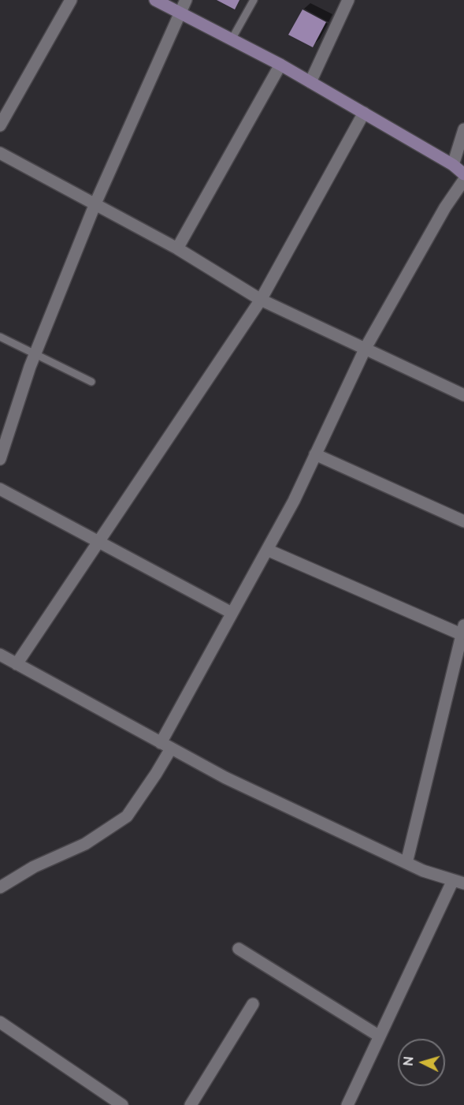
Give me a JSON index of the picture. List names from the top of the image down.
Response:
{
  "north": "left"
}
